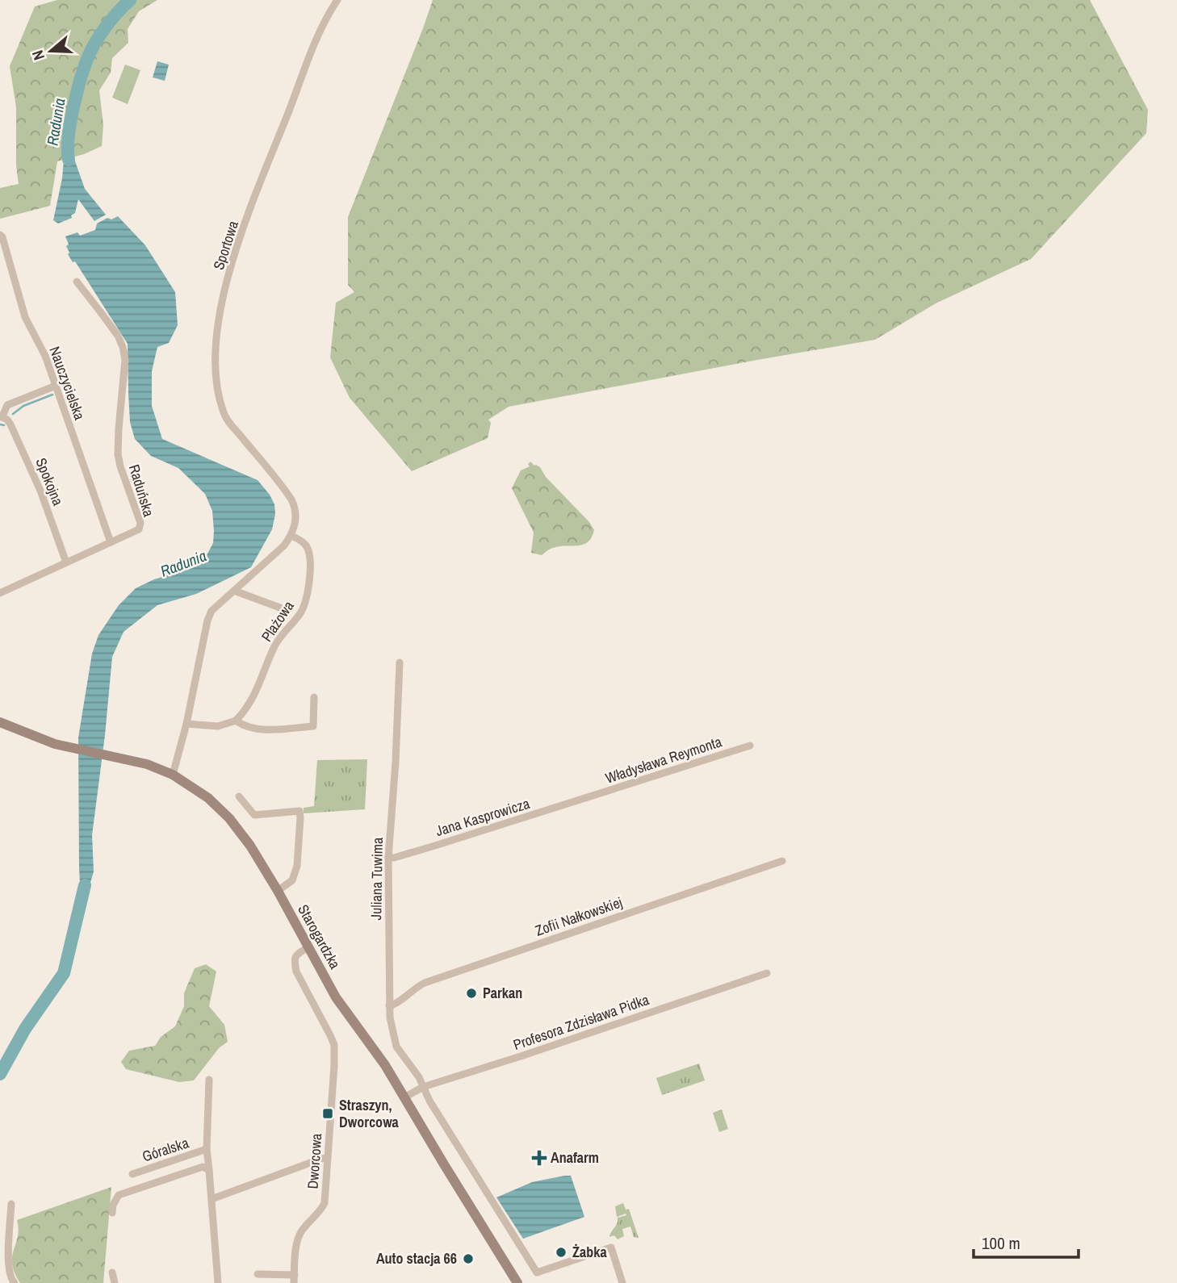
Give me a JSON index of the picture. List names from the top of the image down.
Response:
{
  "streets": {
    "main road": ["Starogardzka"],
    "street": [
      "Sportowa",
      "Nauczycielska",
      "Spokojna",
      "Raduńska",
      "Plażowa",
      "Władysława Reymonta",
      "Jana Kasprowicza",
      "Juliana Tuwima",
      "Zofii Nałkowskiej",
      "Profesora Zdzisława Pidka",
      "Góralska",
      "Dworcowa"
    ]
  },
  "crossings": [
    ["Sportowa", "Plażowa"],
    ["Nauczycielska", "Raduńska"],
    ["Spokojna", "Raduńska"],
    ["Władysława Reymonta", "Jana Kasprowicza"],
    ["Jana Kasprowicza", "Juliana Tuwima"],
    ["Juliana Tuwima", "Zofii Nałkowskiej"],
    ["Juliana Tuwima", "Profesora Zdzisława Pidka"],
    ["Starogardzka", "Profesora Zdzisława Pidka"],
    ["Starogardzka", "Dworcowa"]
  ],
  "water": ["Radunia"],
  "places": {
    "other": ["Parkan", "Żabka", "Auto stacja 66"],
    "transit": ["Straszyn, Dworcowa"],
    "health": ["Anafarm"]
  },
  "scale_bar": "100 m",
  "north": "left"
}
